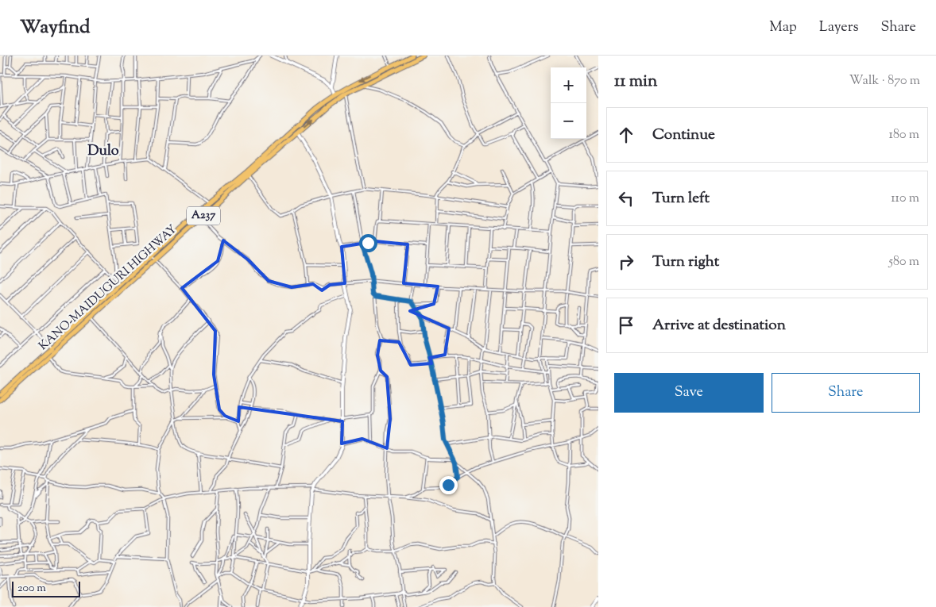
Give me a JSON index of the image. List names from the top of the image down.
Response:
{
  "streets": {
    "highway": ["A237", "KANO-MAIDUGURI HIGHWAY"]
  },
  "districts": ["Dulo"],
  "scale_bar": "200 m",
  "page": {
    "header": "Wayfind",
    "nav": ["Map", "Layers", "Share"],
    "heading": ["11 min", "Walk · 870 m"],
    "map_buttons": ["+", "−"],
    "list": [
      ["Continue", "180 m"],
      ["Turn left", "110 m"],
      ["Turn right", "580 m"],
      "Arrive at destination"
    ],
    "buttons": ["Save", "Share"],
    "scale": "200 m"
  }
}
